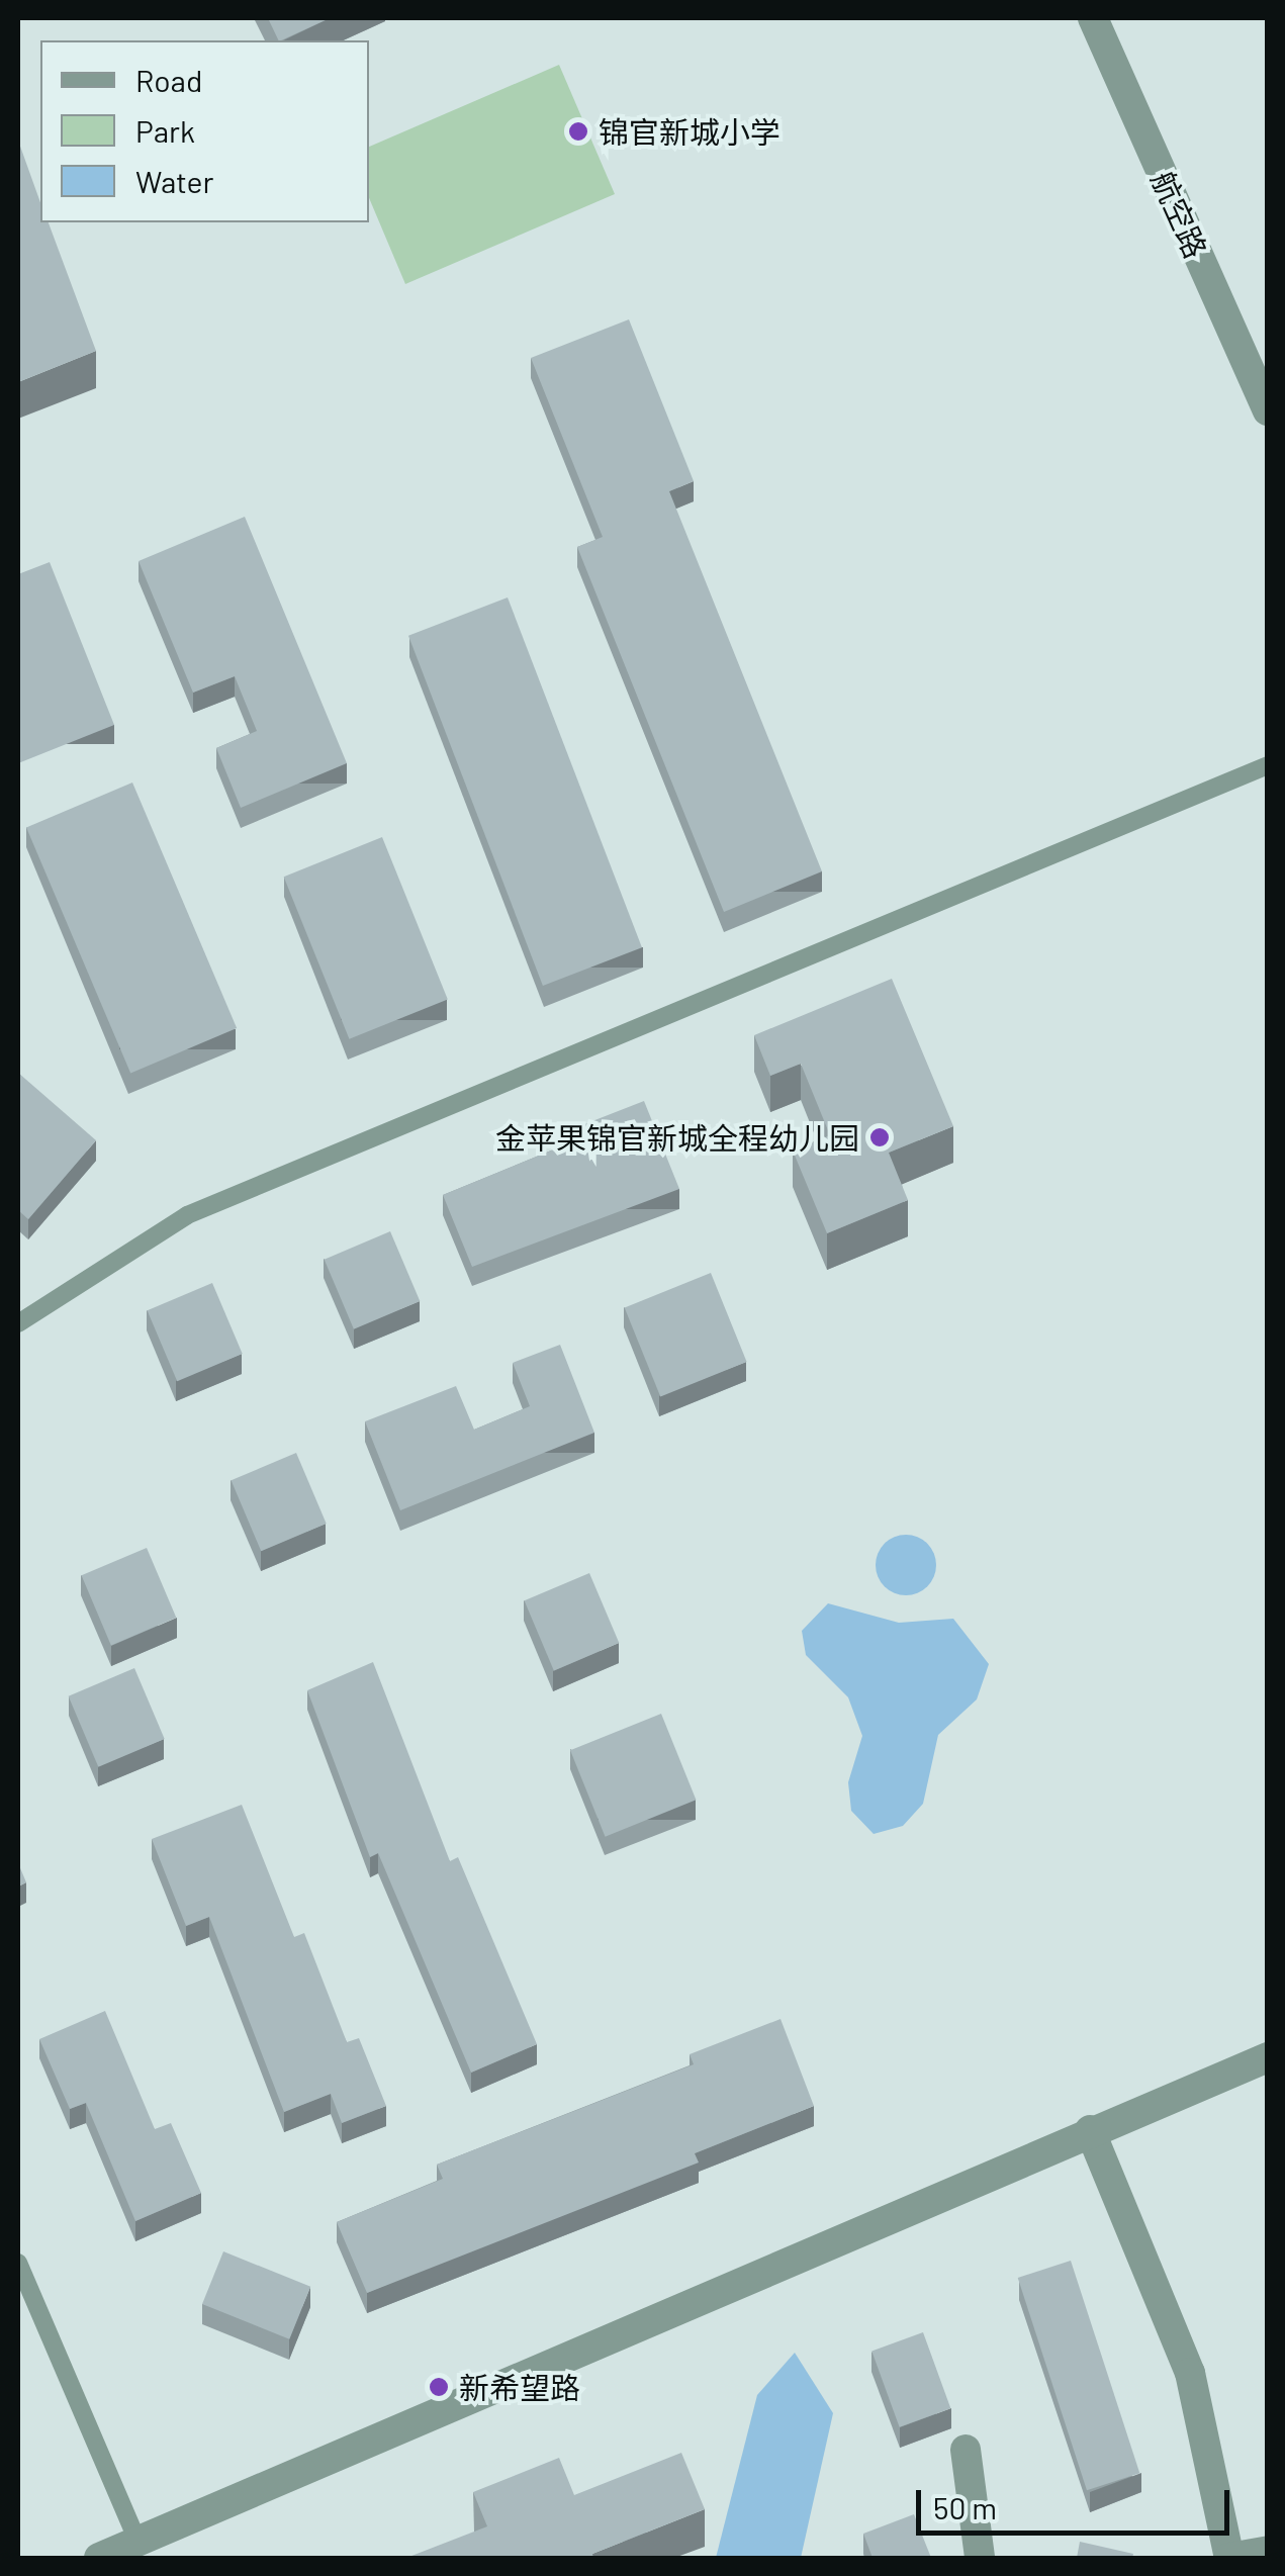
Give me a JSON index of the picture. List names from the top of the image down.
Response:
{
  "streets": {
    "street": ["航空路"]
  },
  "places": ["锦官新城小学", "金苹果锦官新城全程幼儿园", "新希望路"],
  "legend": ["Road", "Park", "Water"],
  "scale_bar": "50 m"
}
